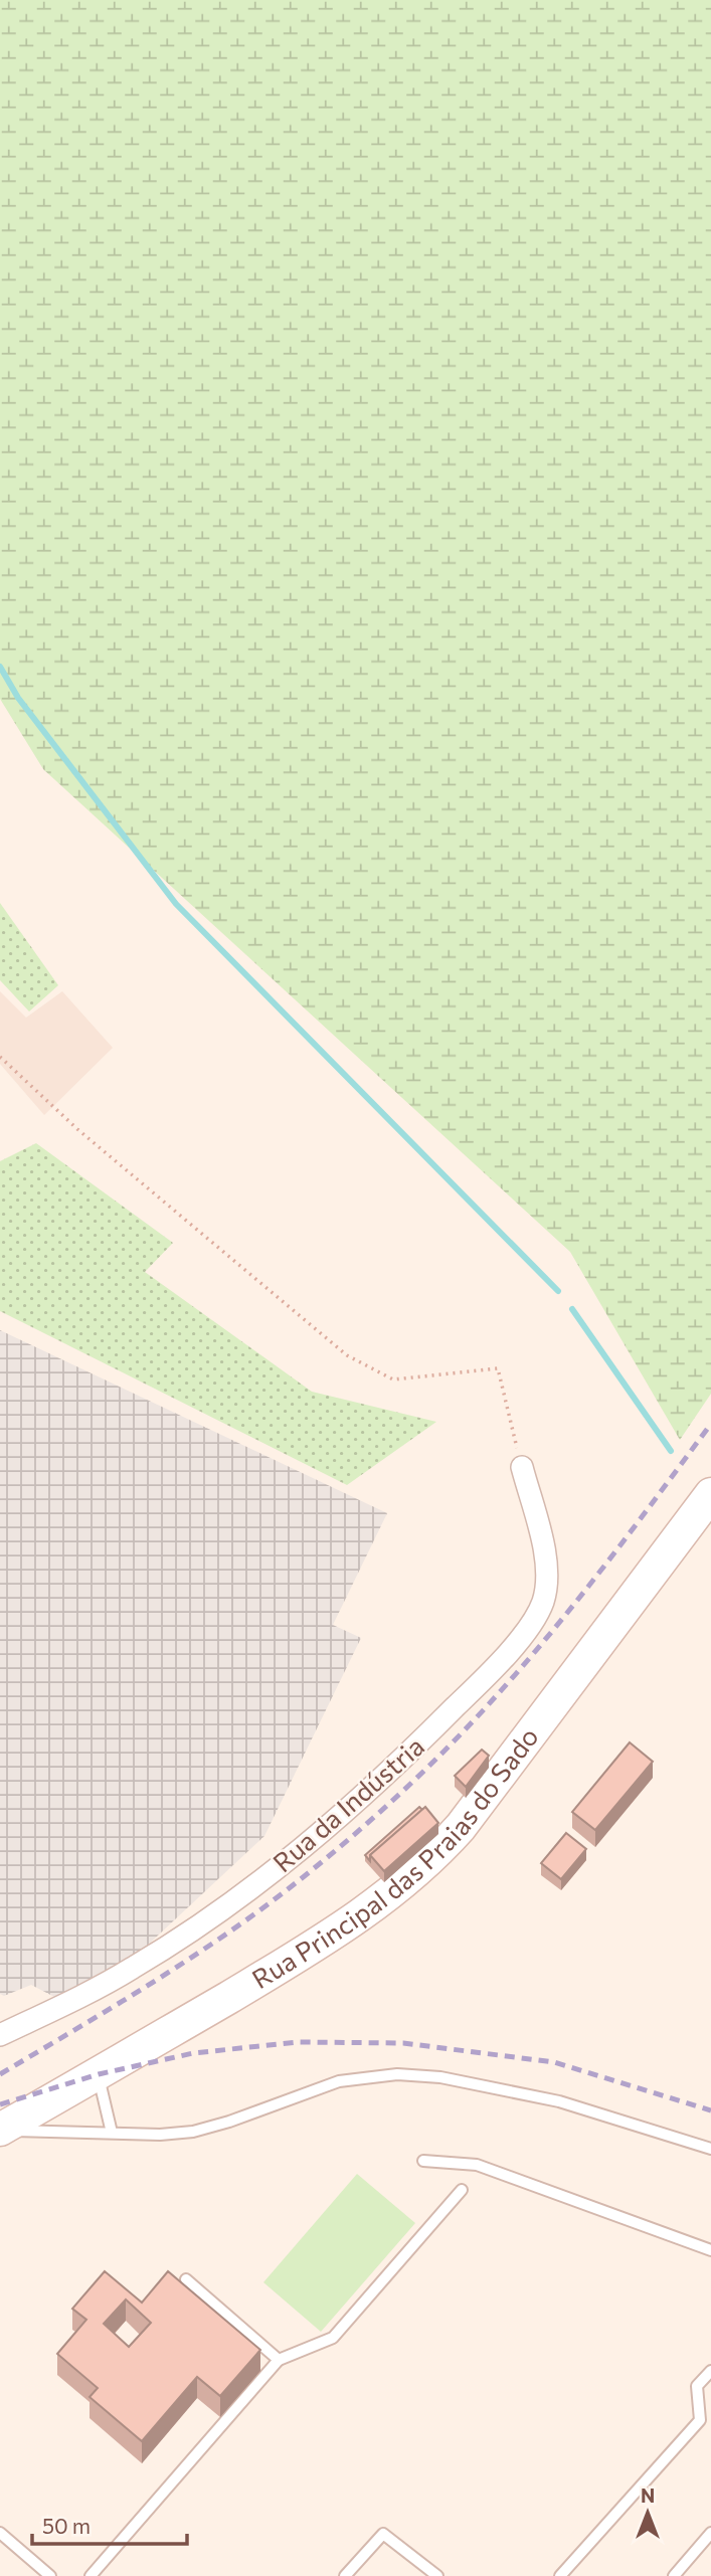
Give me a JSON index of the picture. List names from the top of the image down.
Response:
{
  "streets": {
    "street": ["Rua da Indústria", "Rua Principal das Praias do Sado"]
  },
  "scale_bar": "50 m",
  "north": "top"
}
